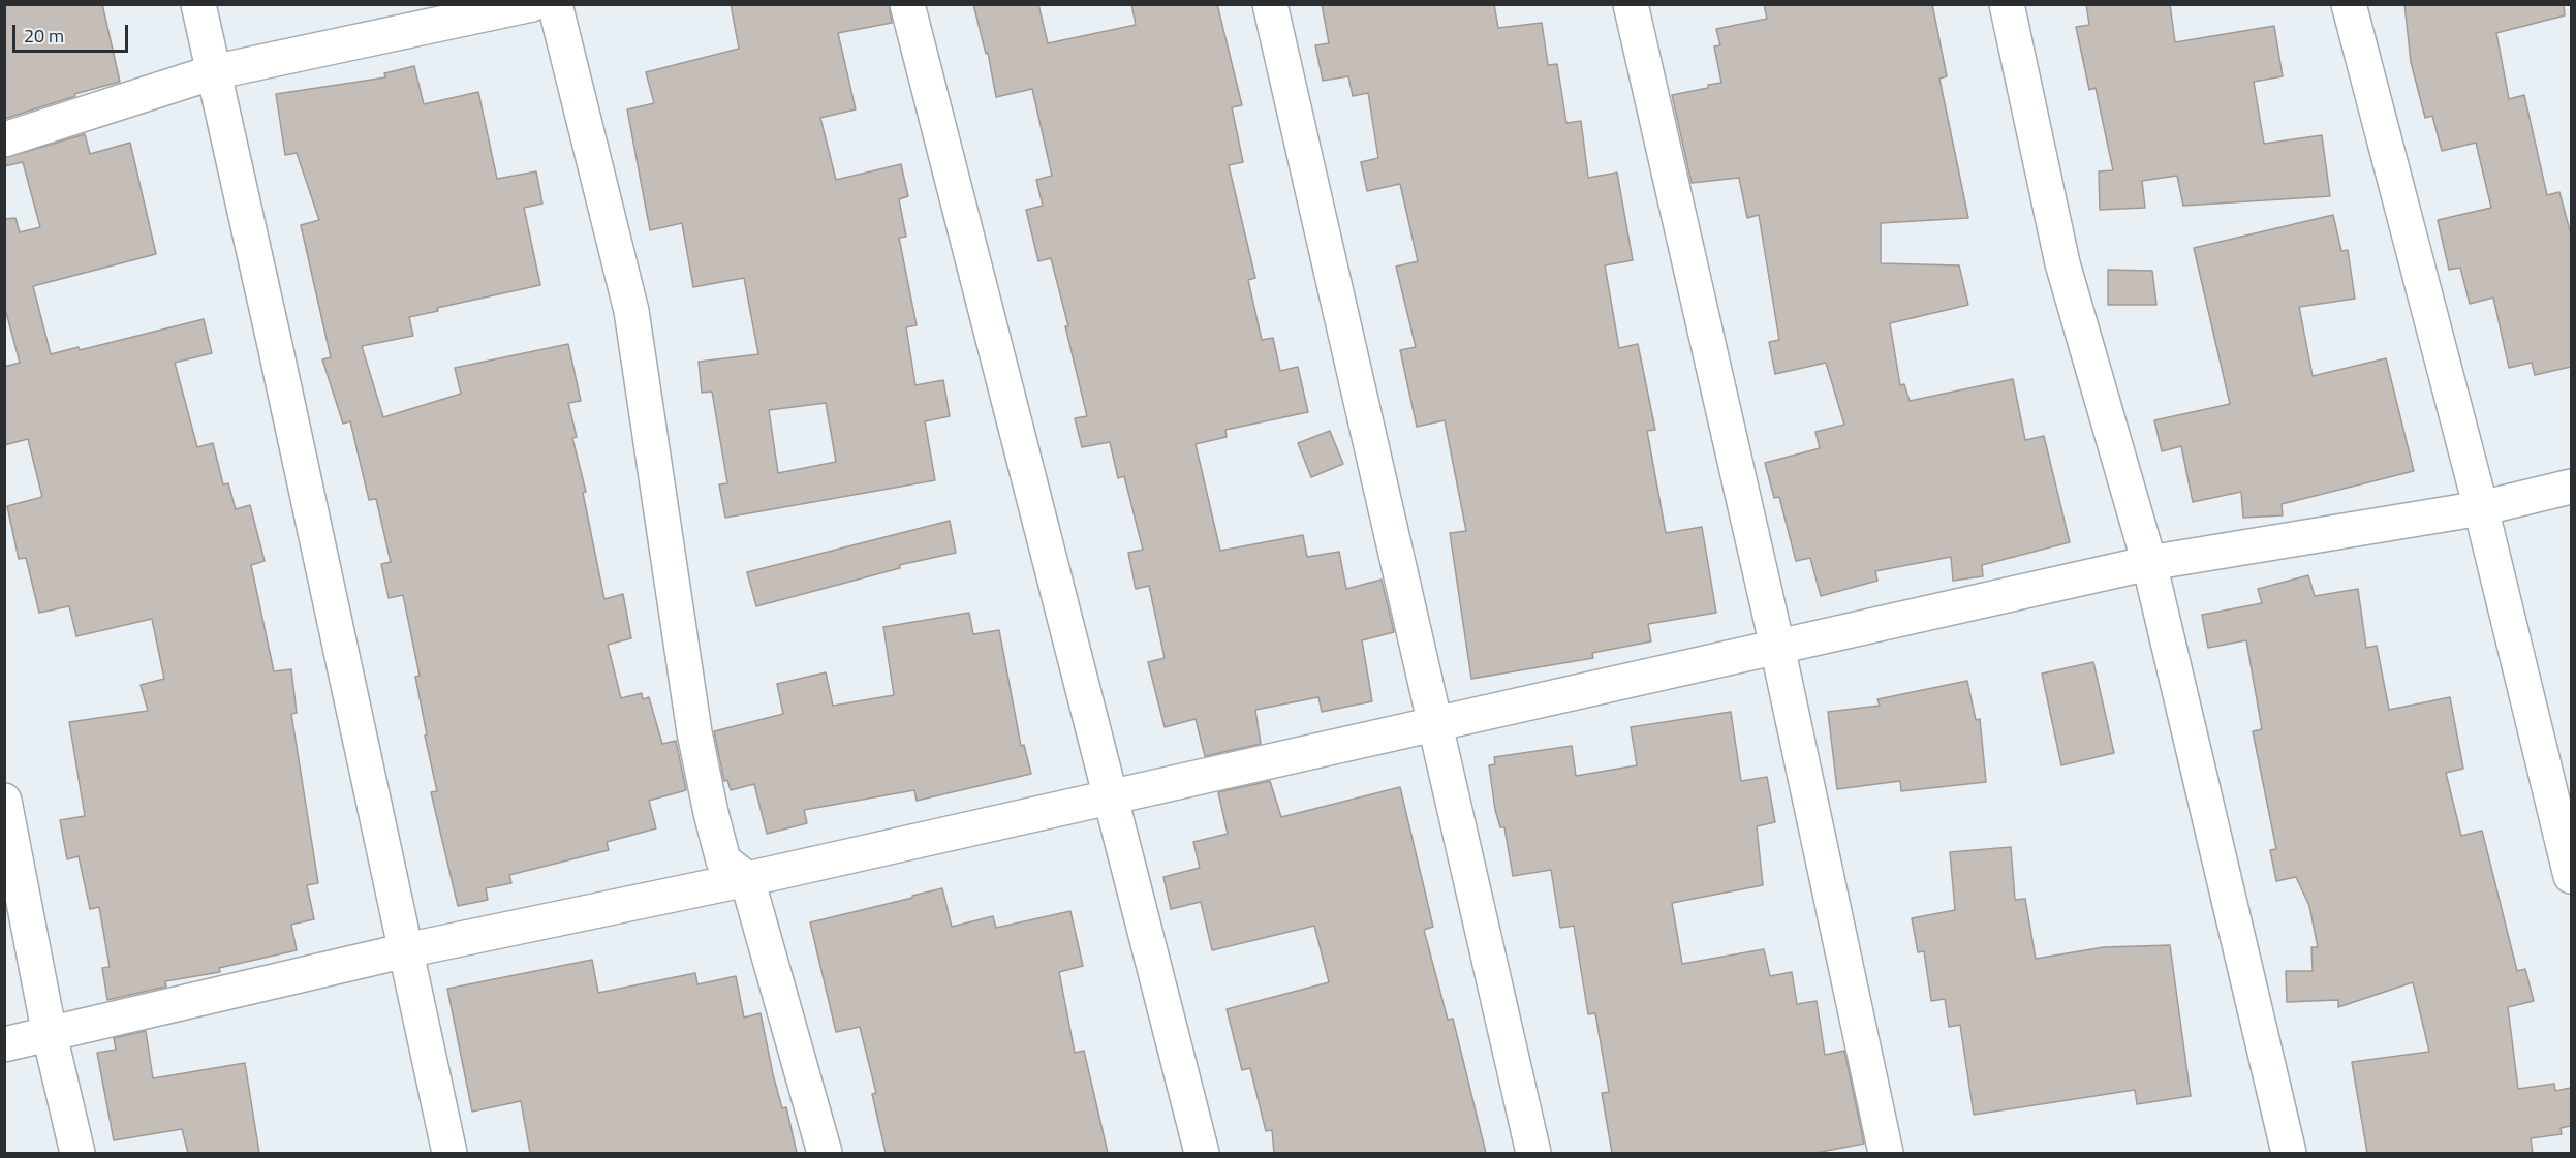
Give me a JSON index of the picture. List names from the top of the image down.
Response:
{
  "scale_bar": "20 m"
}
